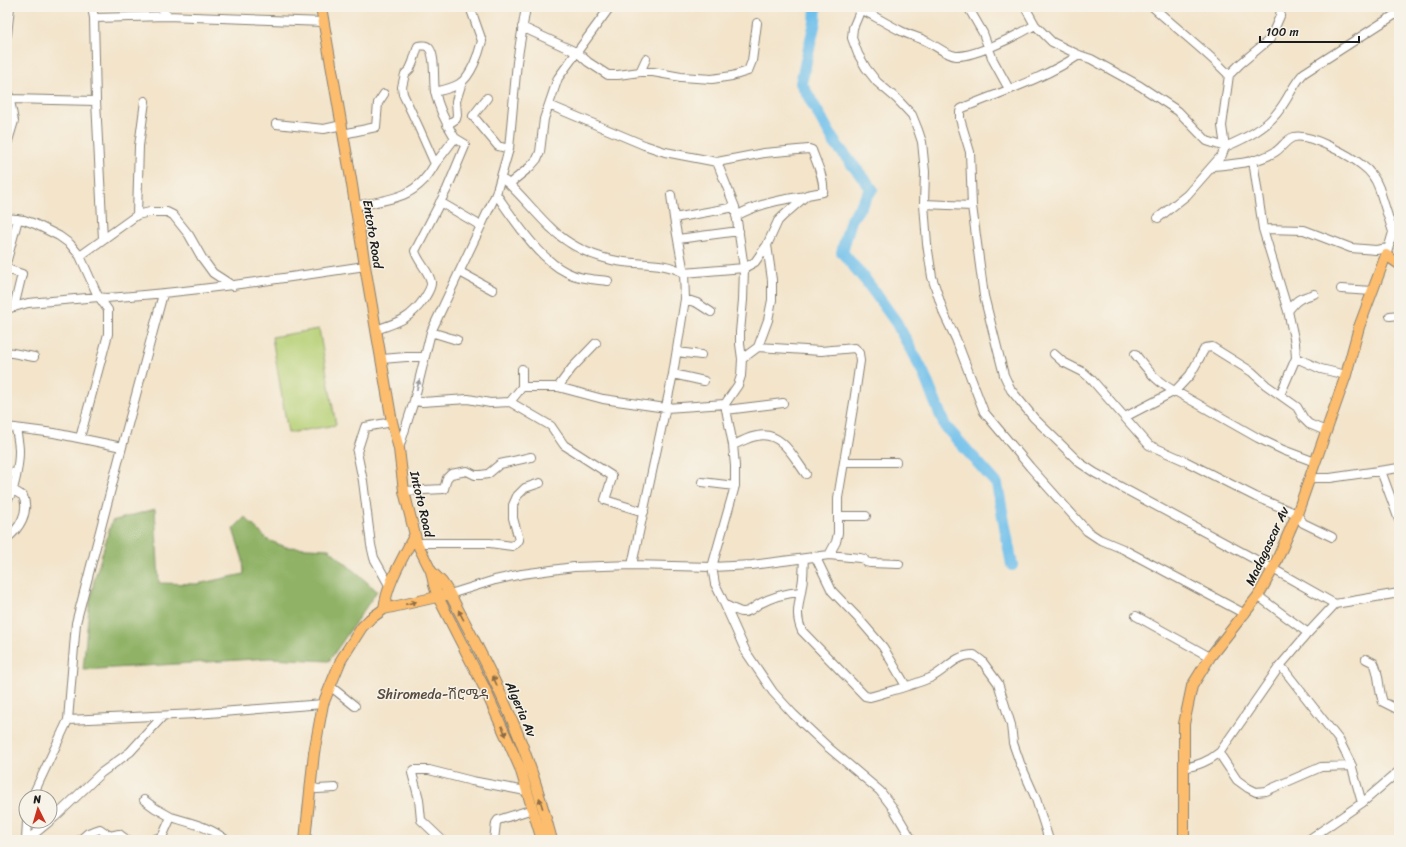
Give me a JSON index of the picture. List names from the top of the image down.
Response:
{
  "streets": {
    "main road": [
      "Entoto Road",
      "Intoto Road",
      "Madagascar Av",
      "Algeria Av"
    ]
  },
  "crossings": [
    ["Entoto Road", "Intoto Road"],
    ["Intoto Road", "Algeria Av"]
  ],
  "districts": ["Shiromeda-ሽሮሜዳ"],
  "scale_bar": "100 m",
  "north": "top"
}
